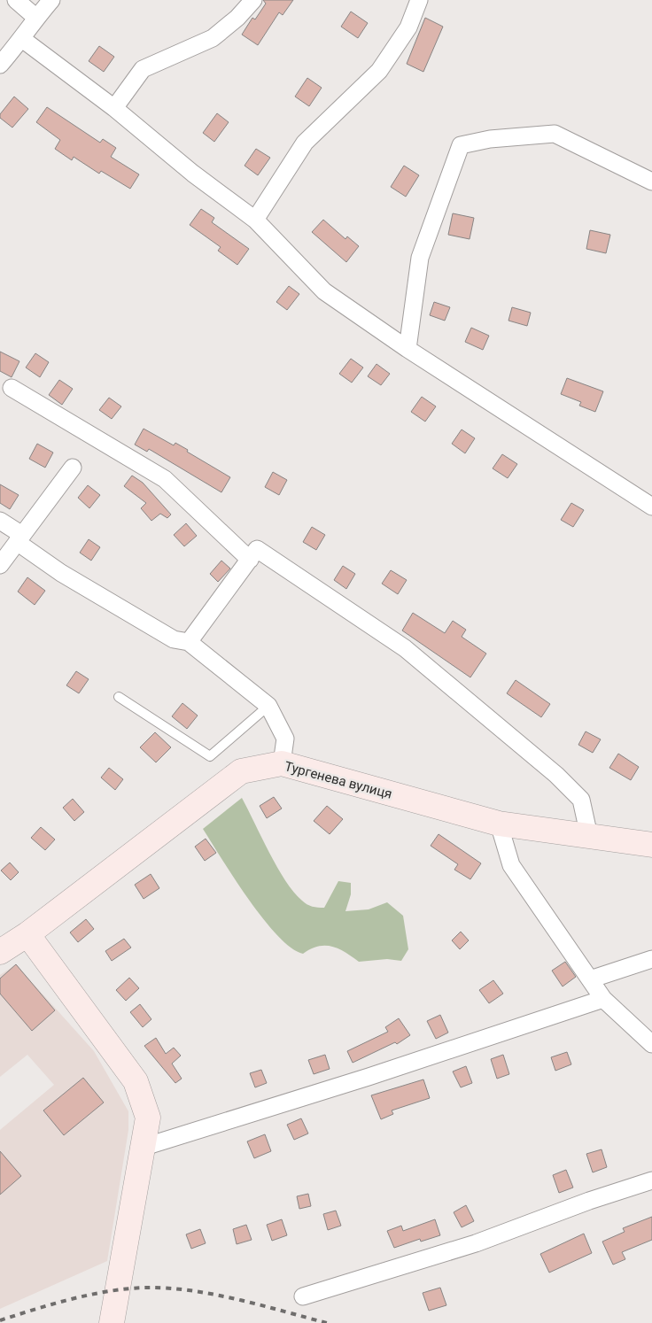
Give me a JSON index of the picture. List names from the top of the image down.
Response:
{
  "streets": {
    "street": ["Тургенева вулиця"]
  }
}
